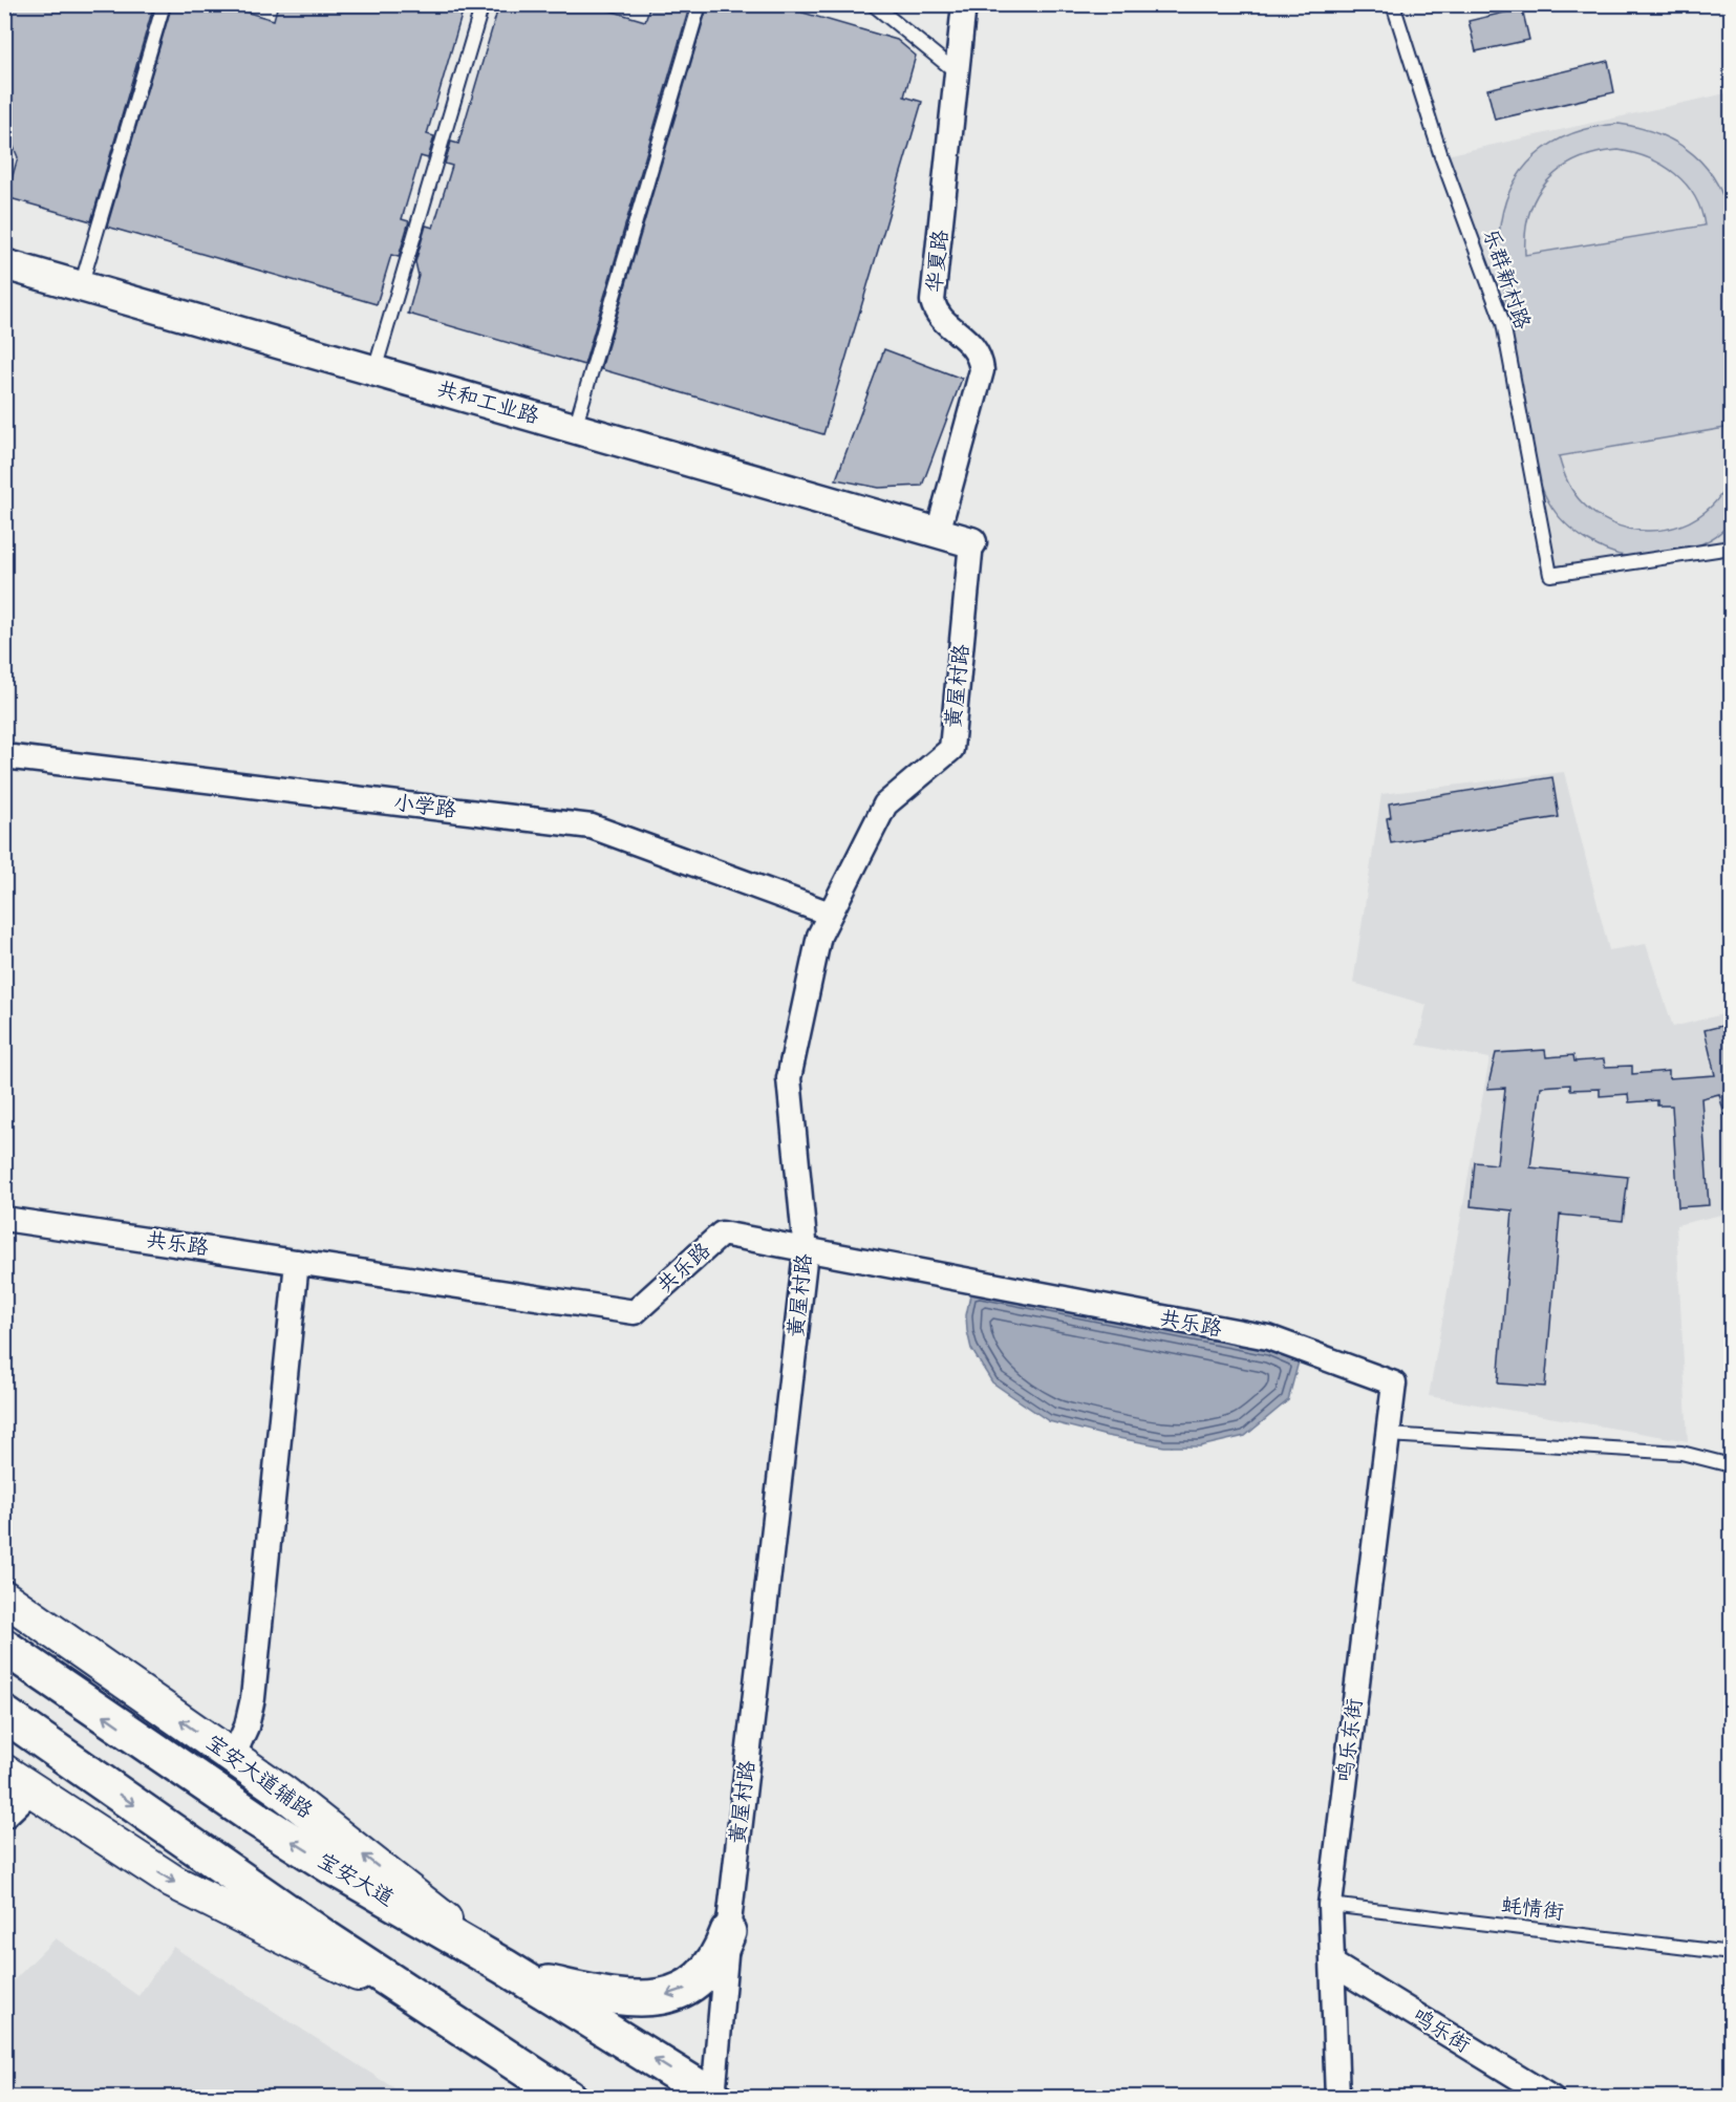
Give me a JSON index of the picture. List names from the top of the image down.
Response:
{
  "streets": {
    "main road": ["宝安大道辅路", "宝安大道"],
    "street": [
      "华夏路",
      "共和工业路",
      "黄屋村路",
      "小学路",
      "共乐路",
      "鸣乐东街",
      "鸣乐街"
    ],
    "lane": ["乐群新村路", "蚝情街"]
  },
  "crossings": [
    ["华夏路", "共和工业路"],
    ["共和工业路", "黄屋村路"],
    ["黄屋村路", "小学路"],
    ["黄屋村路", "共乐路"],
    ["黄屋村路", "宝安大道"],
    ["共乐路", "鸣乐东街"],
    ["鸣乐东街", "蚝情街"],
    ["鸣乐东街", "鸣乐街"],
    ["宝安大道辅路", "宝安大道"]
  ]
}
